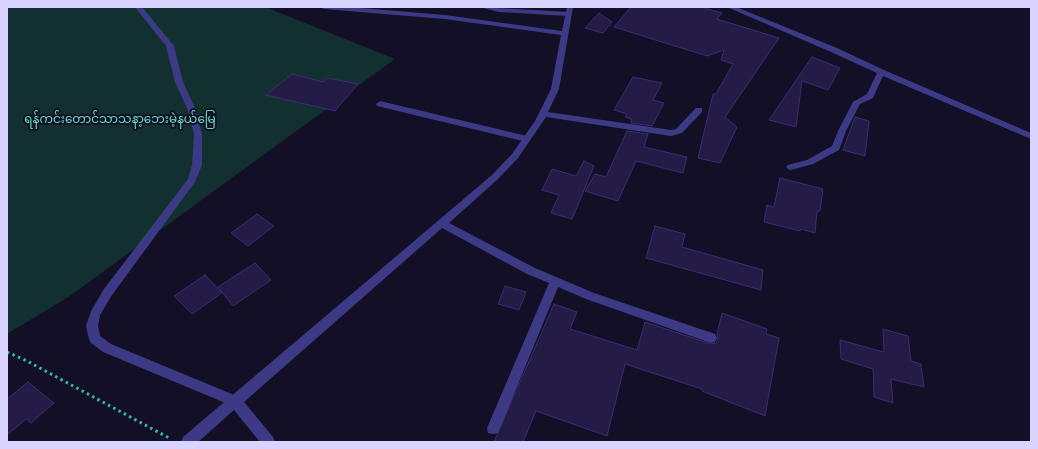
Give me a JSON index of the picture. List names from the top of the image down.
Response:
{
  "parks": ["ရန်ကင်းတောင်သာသနာ့ဘေးမဲ့နယ်မြေ"]
}
